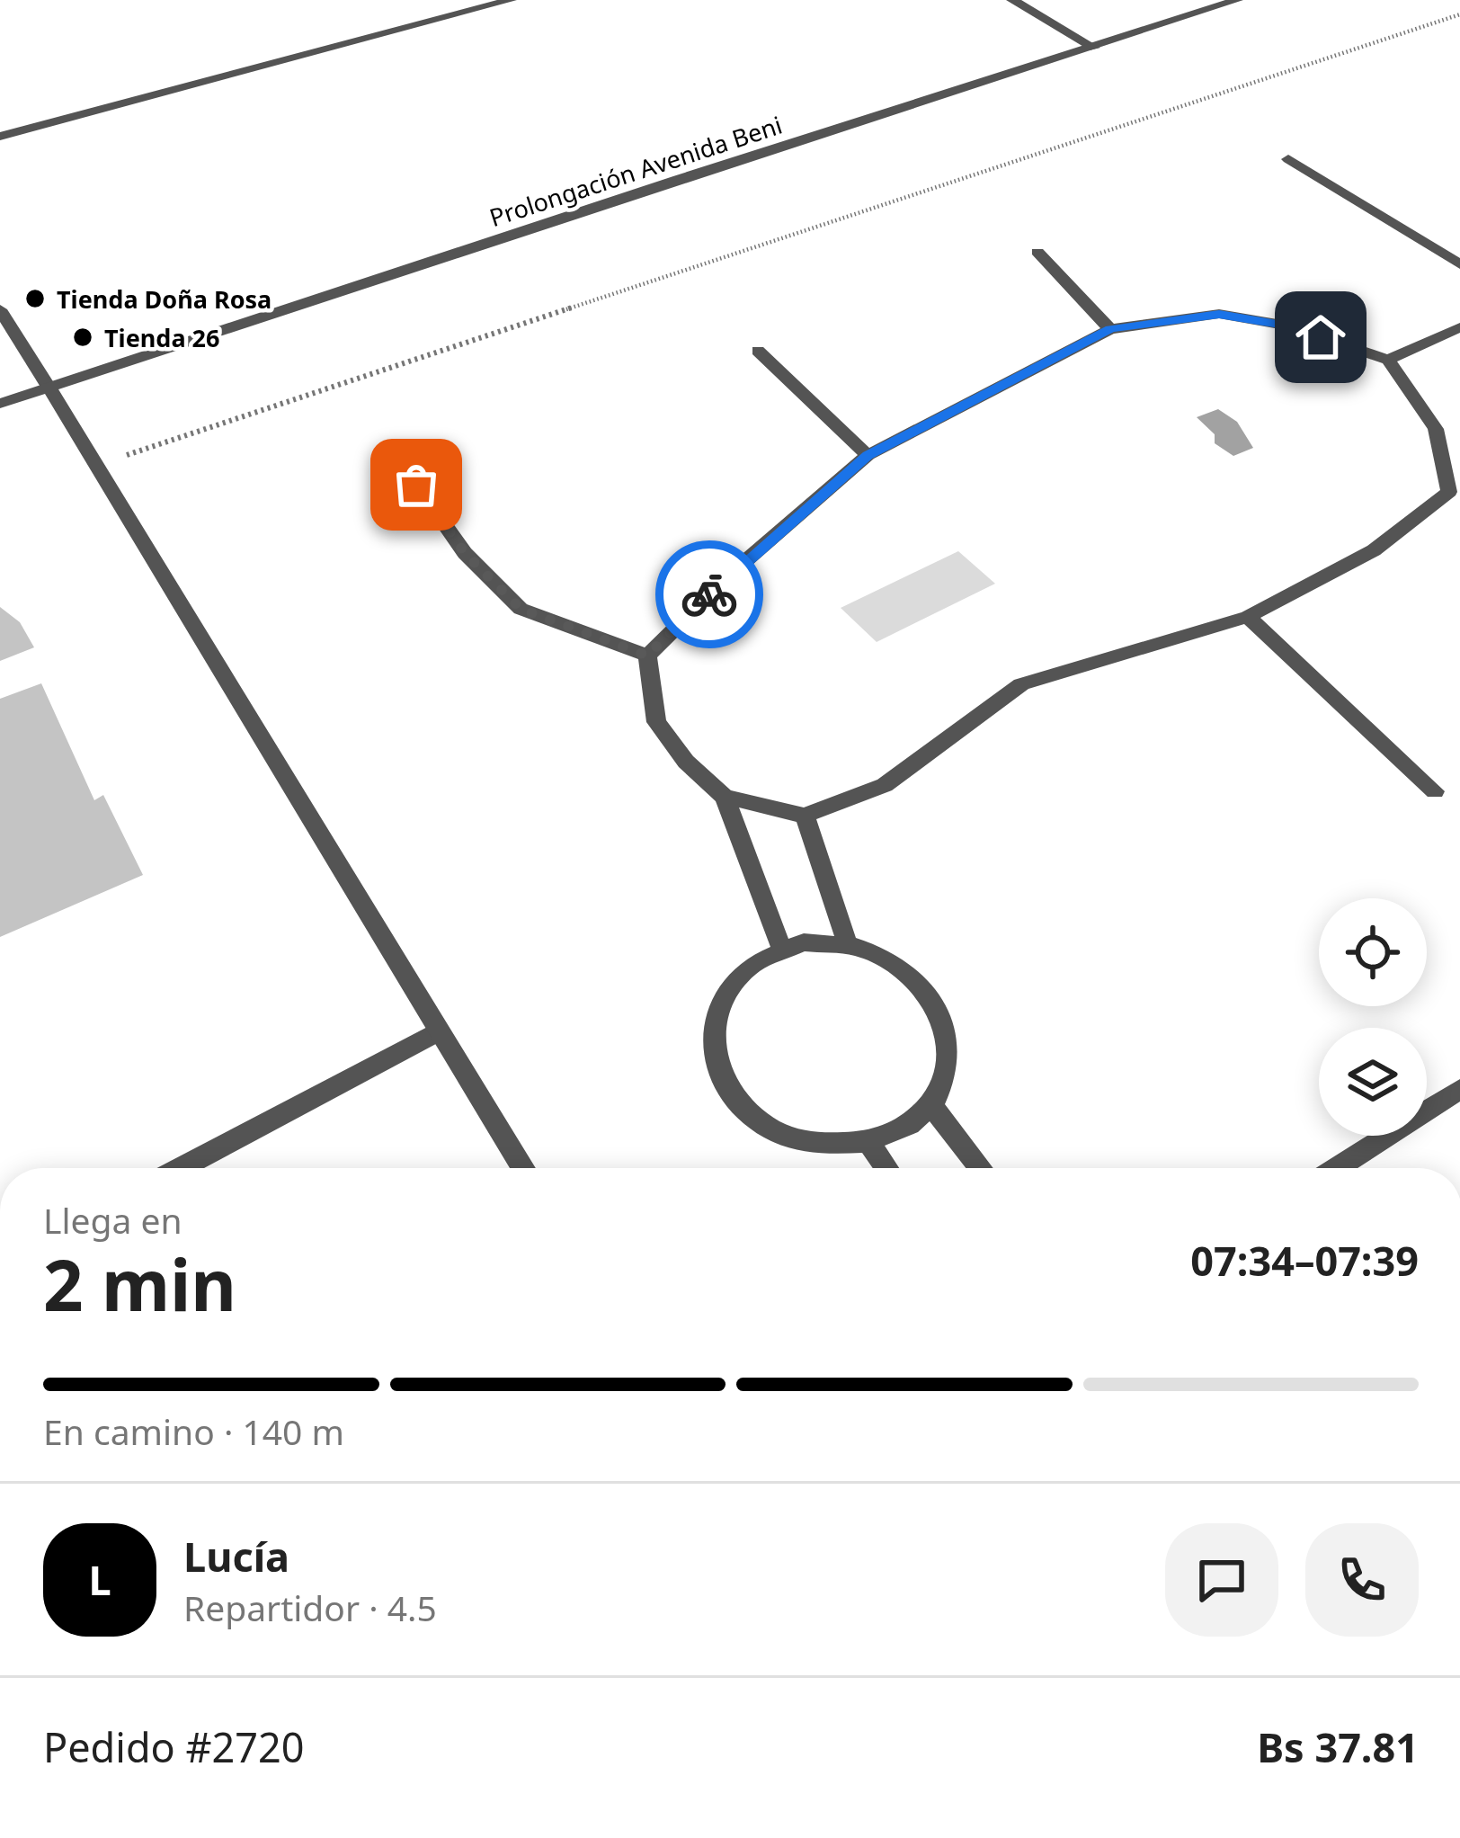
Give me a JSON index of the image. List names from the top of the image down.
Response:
{
  "streets": {
    "street": ["Prolongación Avenida Beni"]
  },
  "places": ["Tienda Doña Rosa", "Tienda 26"],
  "page": {
    "heading": ["2 min", "Llega en", "07:34–07:39"],
    "panel": [
      "Lucía",
      "Repartidor · 4.5",
      "Pedido #2720",
      "Bs 37.81"
    ],
    "bar": "En camino · 140 m",
    "round": "L"
  }
}
